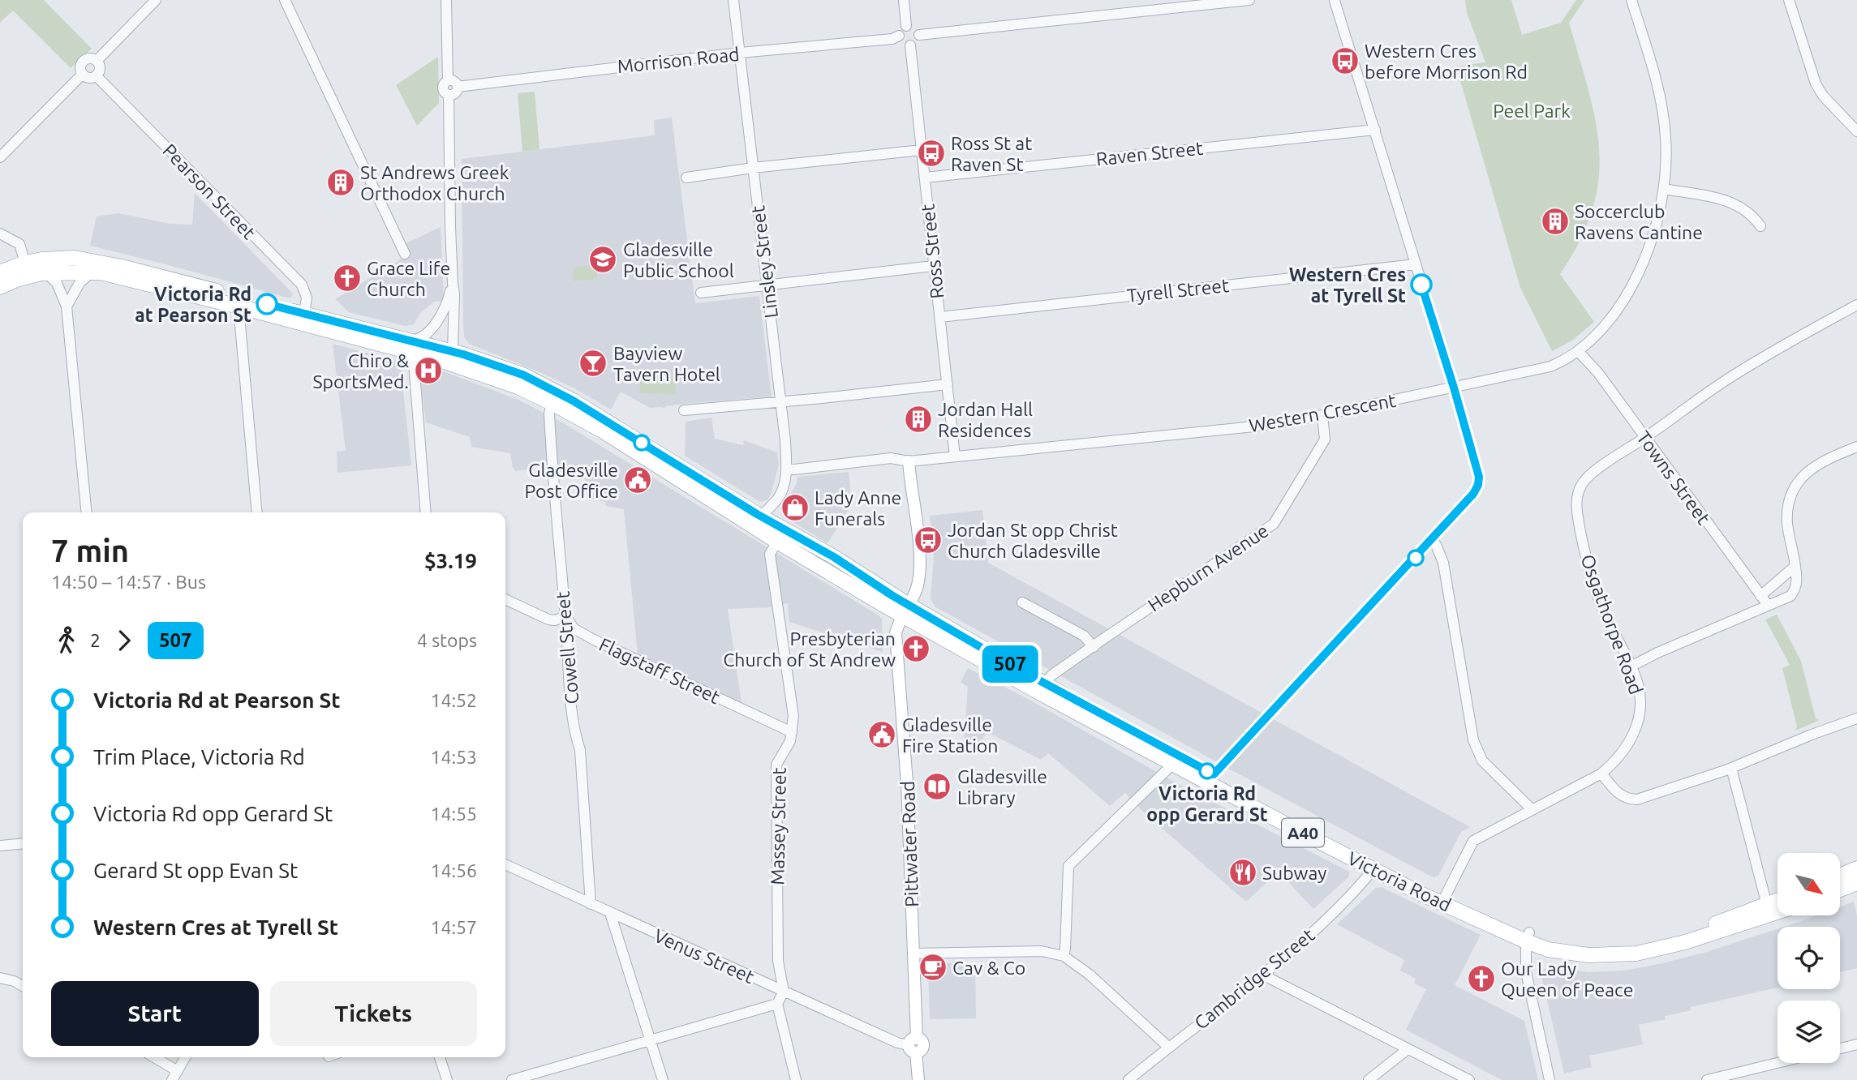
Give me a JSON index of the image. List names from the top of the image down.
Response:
{
  "streets": {
    "highway": ["A40", "Victoria Road"],
    "main road": ["Pittwater Road"],
    "street": [
      "Morrison Road",
      "Raven Street",
      "Pearson Street",
      "Ross Street",
      "Linsley Street",
      "Tyrell Street",
      "Western Crescent",
      "Towns Street",
      "Hepburn Avenue",
      "Osgathorpe Road",
      "Cowell Street",
      "Flagstaff Street",
      "Massey Street",
      "Venus Street",
      "Cambridge Street"
    ]
  },
  "crossings": [
    ["Morrison Road", "Ross Street"],
    ["Morrison Road", "Linsley Street"],
    ["Raven Street", "Ross Street"],
    ["Pearson Street", "Victoria Road"],
    ["Ross Street", "Tyrell Street"],
    ["Ross Street", "Western Crescent"],
    ["Linsley Street", "Western Crescent"],
    ["Linsley Street", "Victoria Road"],
    ["Western Crescent", "Towns Street"],
    ["Western Crescent", "Hepburn Avenue"],
    ["Western Crescent", "Pittwater Road"],
    ["Towns Street", "Osgathorpe Road"],
    ["Hepburn Avenue", "Victoria Road"],
    ["Osgathorpe Road", "Victoria Road"],
    ["Cowell Street", "Flagstaff Street"],
    ["Cowell Street", "Victoria Road"],
    ["Cowell Street", "Venus Street"],
    ["Flagstaff Street", "Massey Street"],
    ["Massey Street", "Victoria Road"],
    ["Massey Street", "Venus Street"],
    ["Pittwater Road", "Victoria Road"],
    ["Pittwater Road", "Venus Street"],
    ["Victoria Road", "Cambridge Street"]
  ],
  "parks": ["Peel Park"],
  "places": {
    "bus stop": ["Western Cres before Morrison Rd", "Ross St at Raven St", "Jordan St opp Christ Church Gladesville"],
    "building": ["St Andrews Greek Orthodox Church", "Soccerclub Ravens Cantine", "Jordan Hall Residences"],
    "school or university": ["Gladesville Public School"],
    "church": ["Grace Life Church", "Presbyterian Church of St Andrew", "Our Lady Queen of Peace"],
    "other": ["Western Cres at Tyrell St", "Victoria Rd at Pearson St", "Victoria Rd opp Gerard St"],
    "bar": ["Bayview Tavern Hotel"],
    "hospital": ["Chiro & SportsMed."],
    "public building": ["Gladesville Post Office", "Gladesville Fire Station"],
    "shop": ["Lady Anne Funerals"],
    "library": ["Gladesville Library"],
    "restaurant": ["Subway"],
    "cafe": ["Cav & Co"]
  },
  "lines": ["bus line 507"],
  "north": "bottom right",
  "page": {
    "on_map": "507",
    "heading": ["7 min", "14:50 – 14:57 · Bus", "$3.19"],
    "legs": ["2", "507", "4 stops"],
    "list": [
      {
        "name": "Victoria Rd at Pearson St",
        "value": "14:52"
      },
      {
        "name": "Trim Place, Victoria Rd",
        "value": "14:53"
      },
      {
        "name": "Victoria Rd opp Gerard St",
        "value": "14:55"
      },
      {
        "name": "Gerard St opp Evan St",
        "value": "14:56"
      },
      {
        "name": "Western Cres at Tyrell St",
        "value": "14:57"
      }
    ],
    "buttons": ["Start", "Tickets"]
  }
}
